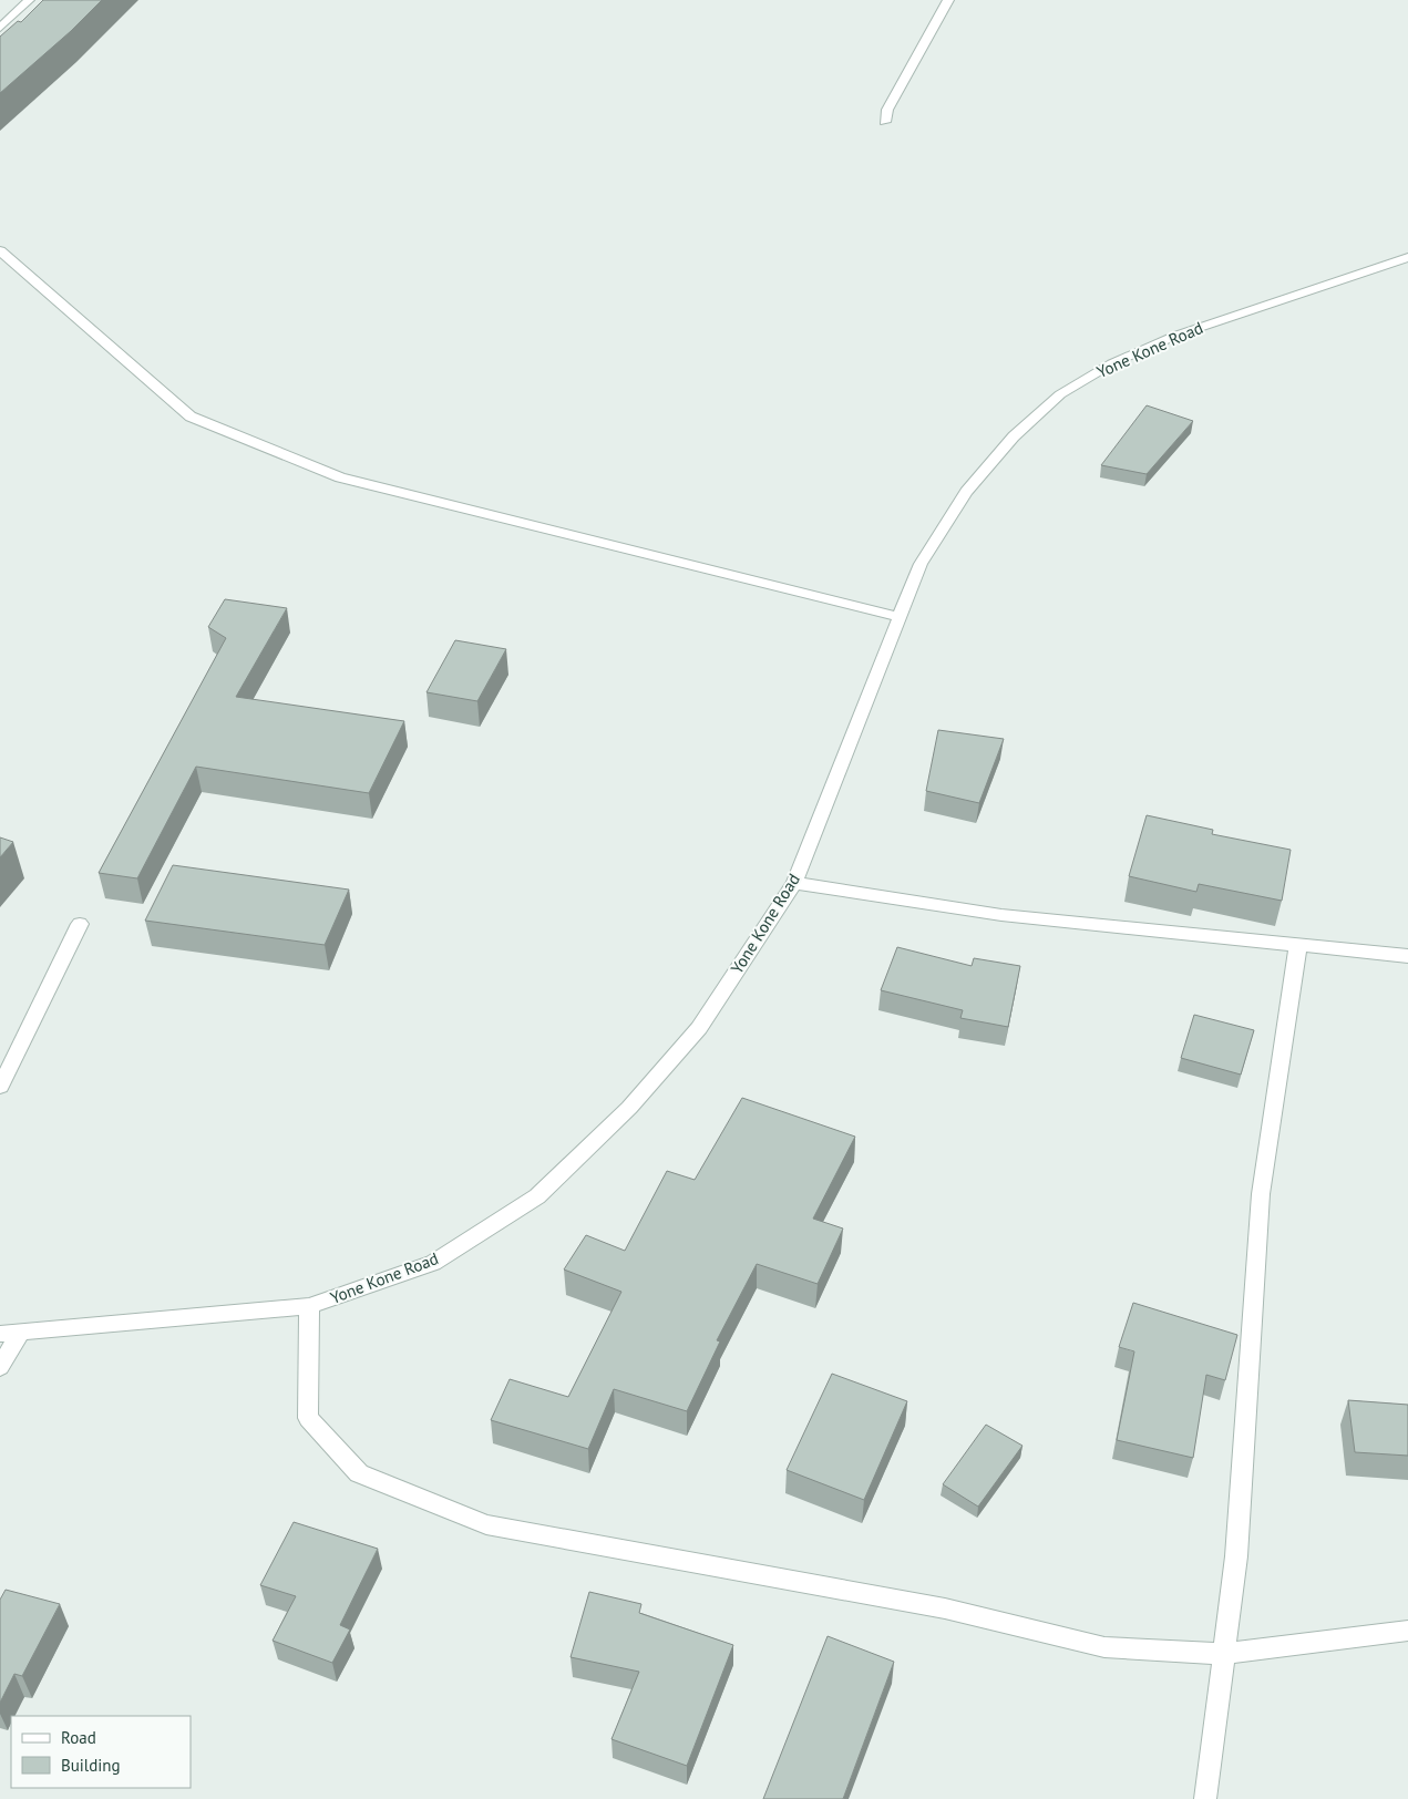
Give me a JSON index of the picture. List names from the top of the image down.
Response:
{
  "streets": {
    "street": ["Yone Kone Road"]
  },
  "legend": ["Road", "Building"]
}
